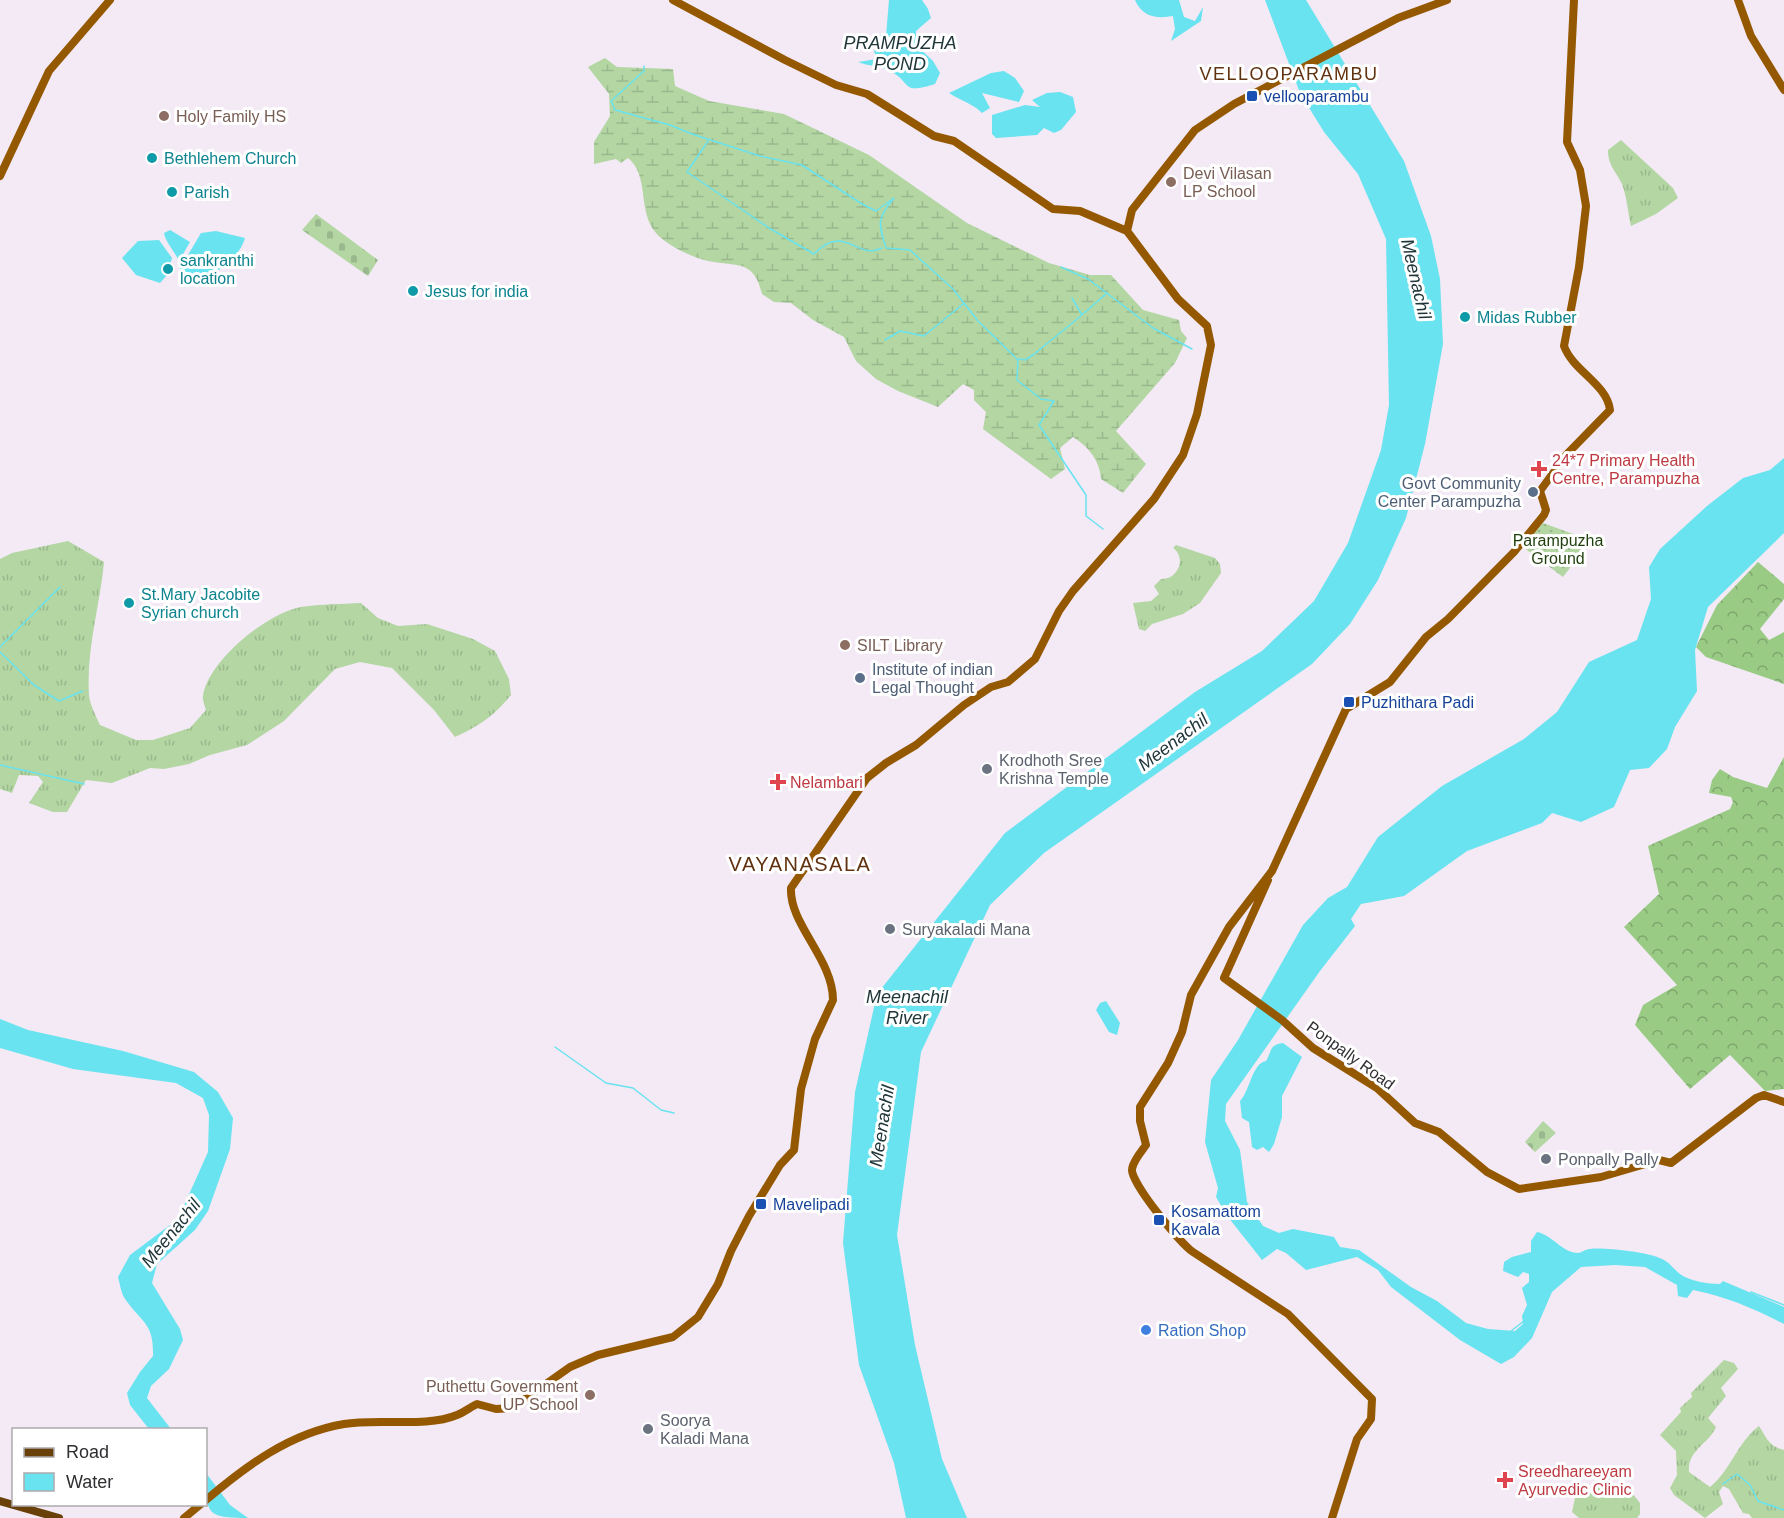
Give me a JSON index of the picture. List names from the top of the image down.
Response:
{
  "streets": {
    "main road": ["Ponpally Road"]
  },
  "districts": ["VELLOOPARAMBU", "VAYANASALA"],
  "water": ["PRAMPUZHA POND", "Meenachil", "Meenachil River"],
  "parks": ["Parampuzha Ground"],
  "places": {
    "transit": [
      "vellooparambu",
      "Puzhithara Padi",
      "Mavelipadi",
      "Kosamattom Kavala"
    ],
    "other": [
      "Holy Family HS",
      "Bethlehem Church",
      "Devi Vilasan LP School",
      "Parish",
      "sankranthi location",
      "Jesus for india",
      "Midas Rubber",
      "Govt Community Center Parampuzha",
      "St.Mary Jacobite Syrian church",
      "SILT Library",
      "Institute of indian Legal Thought",
      "Krodhoth Sree Krishna Temple",
      "Suryakaladi Mana",
      "Ponpally Pally",
      "Ration Shop",
      "Puthettu Government UP School",
      "Soorya Kaladi Mana"
    ],
    "health": ["24*7 Primary Health Centre, Parampuzha", "Nelambari", "Sreedhareeyam Ayurvedic Clinic"]
  },
  "legend": ["Road", "Water"]
}
